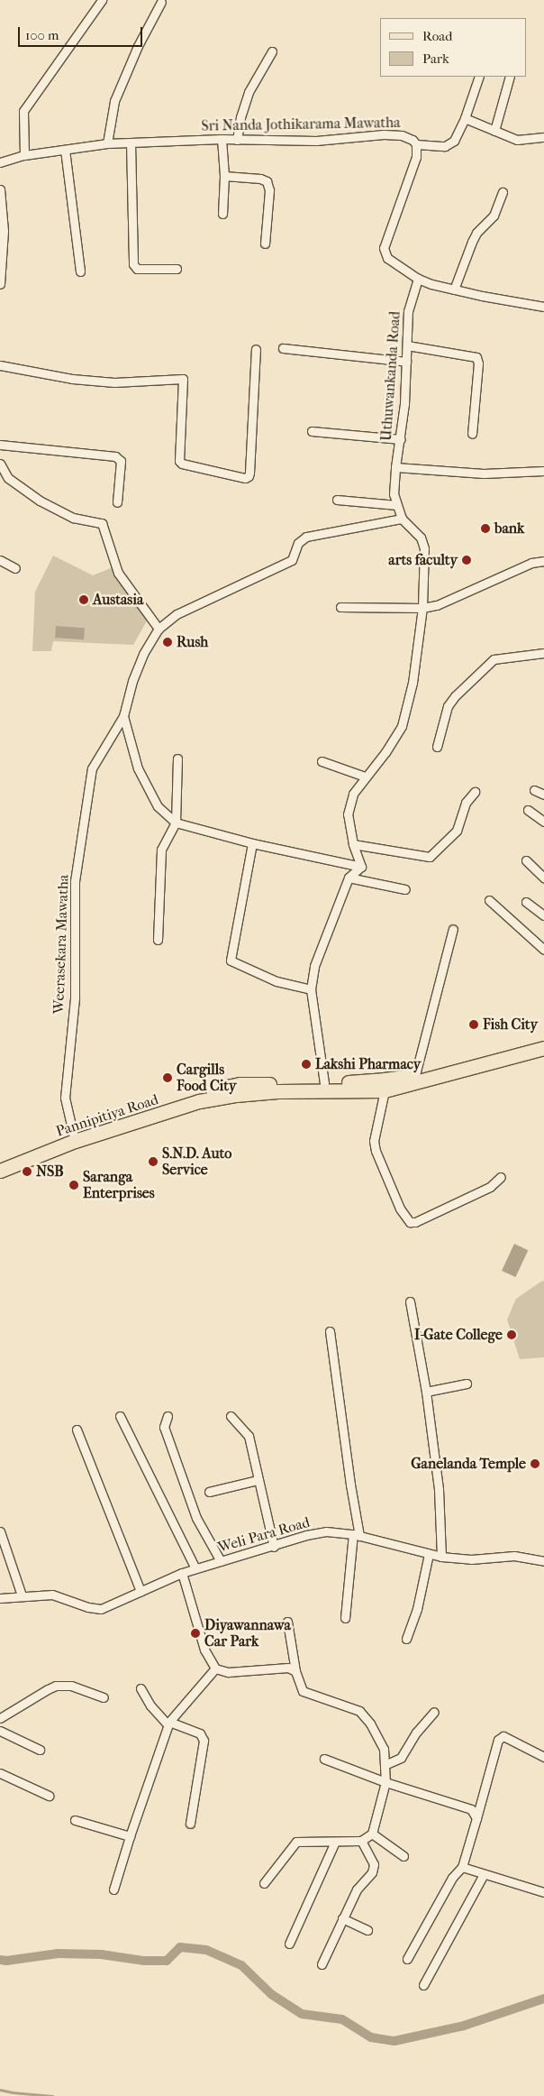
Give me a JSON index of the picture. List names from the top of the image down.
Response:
{
  "streets": {
    "main road": ["Pannipitiya Road"],
    "street": [
      "Sri Nanda Jothikarama Mawatha",
      "Uthuwankanda Road",
      "Weerasekara Mawatha",
      "Weli Para Road"
    ]
  },
  "crossings": [
    ["Sri Nanda Jothikarama Mawatha", "Uthuwankanda Road"],
    ["Uthuwankanda Road", "Weerasekara Mawatha"],
    ["Weerasekara Mawatha", "Pannipitiya Road"]
  ],
  "places": [
    "bank",
    "arts faculty",
    "Austasia",
    "Rush",
    "Fish City",
    "Lakshi Pharmacy",
    "Cargills Food City",
    "S.N.D. Auto Service",
    "NSB",
    "Saranga Enterprises",
    "I-Gate College",
    "Ganelanda Temple",
    "Diyawannawa Car Park"
  ],
  "legend": ["Road", "Park"],
  "scale_bar": "100 m"
}
